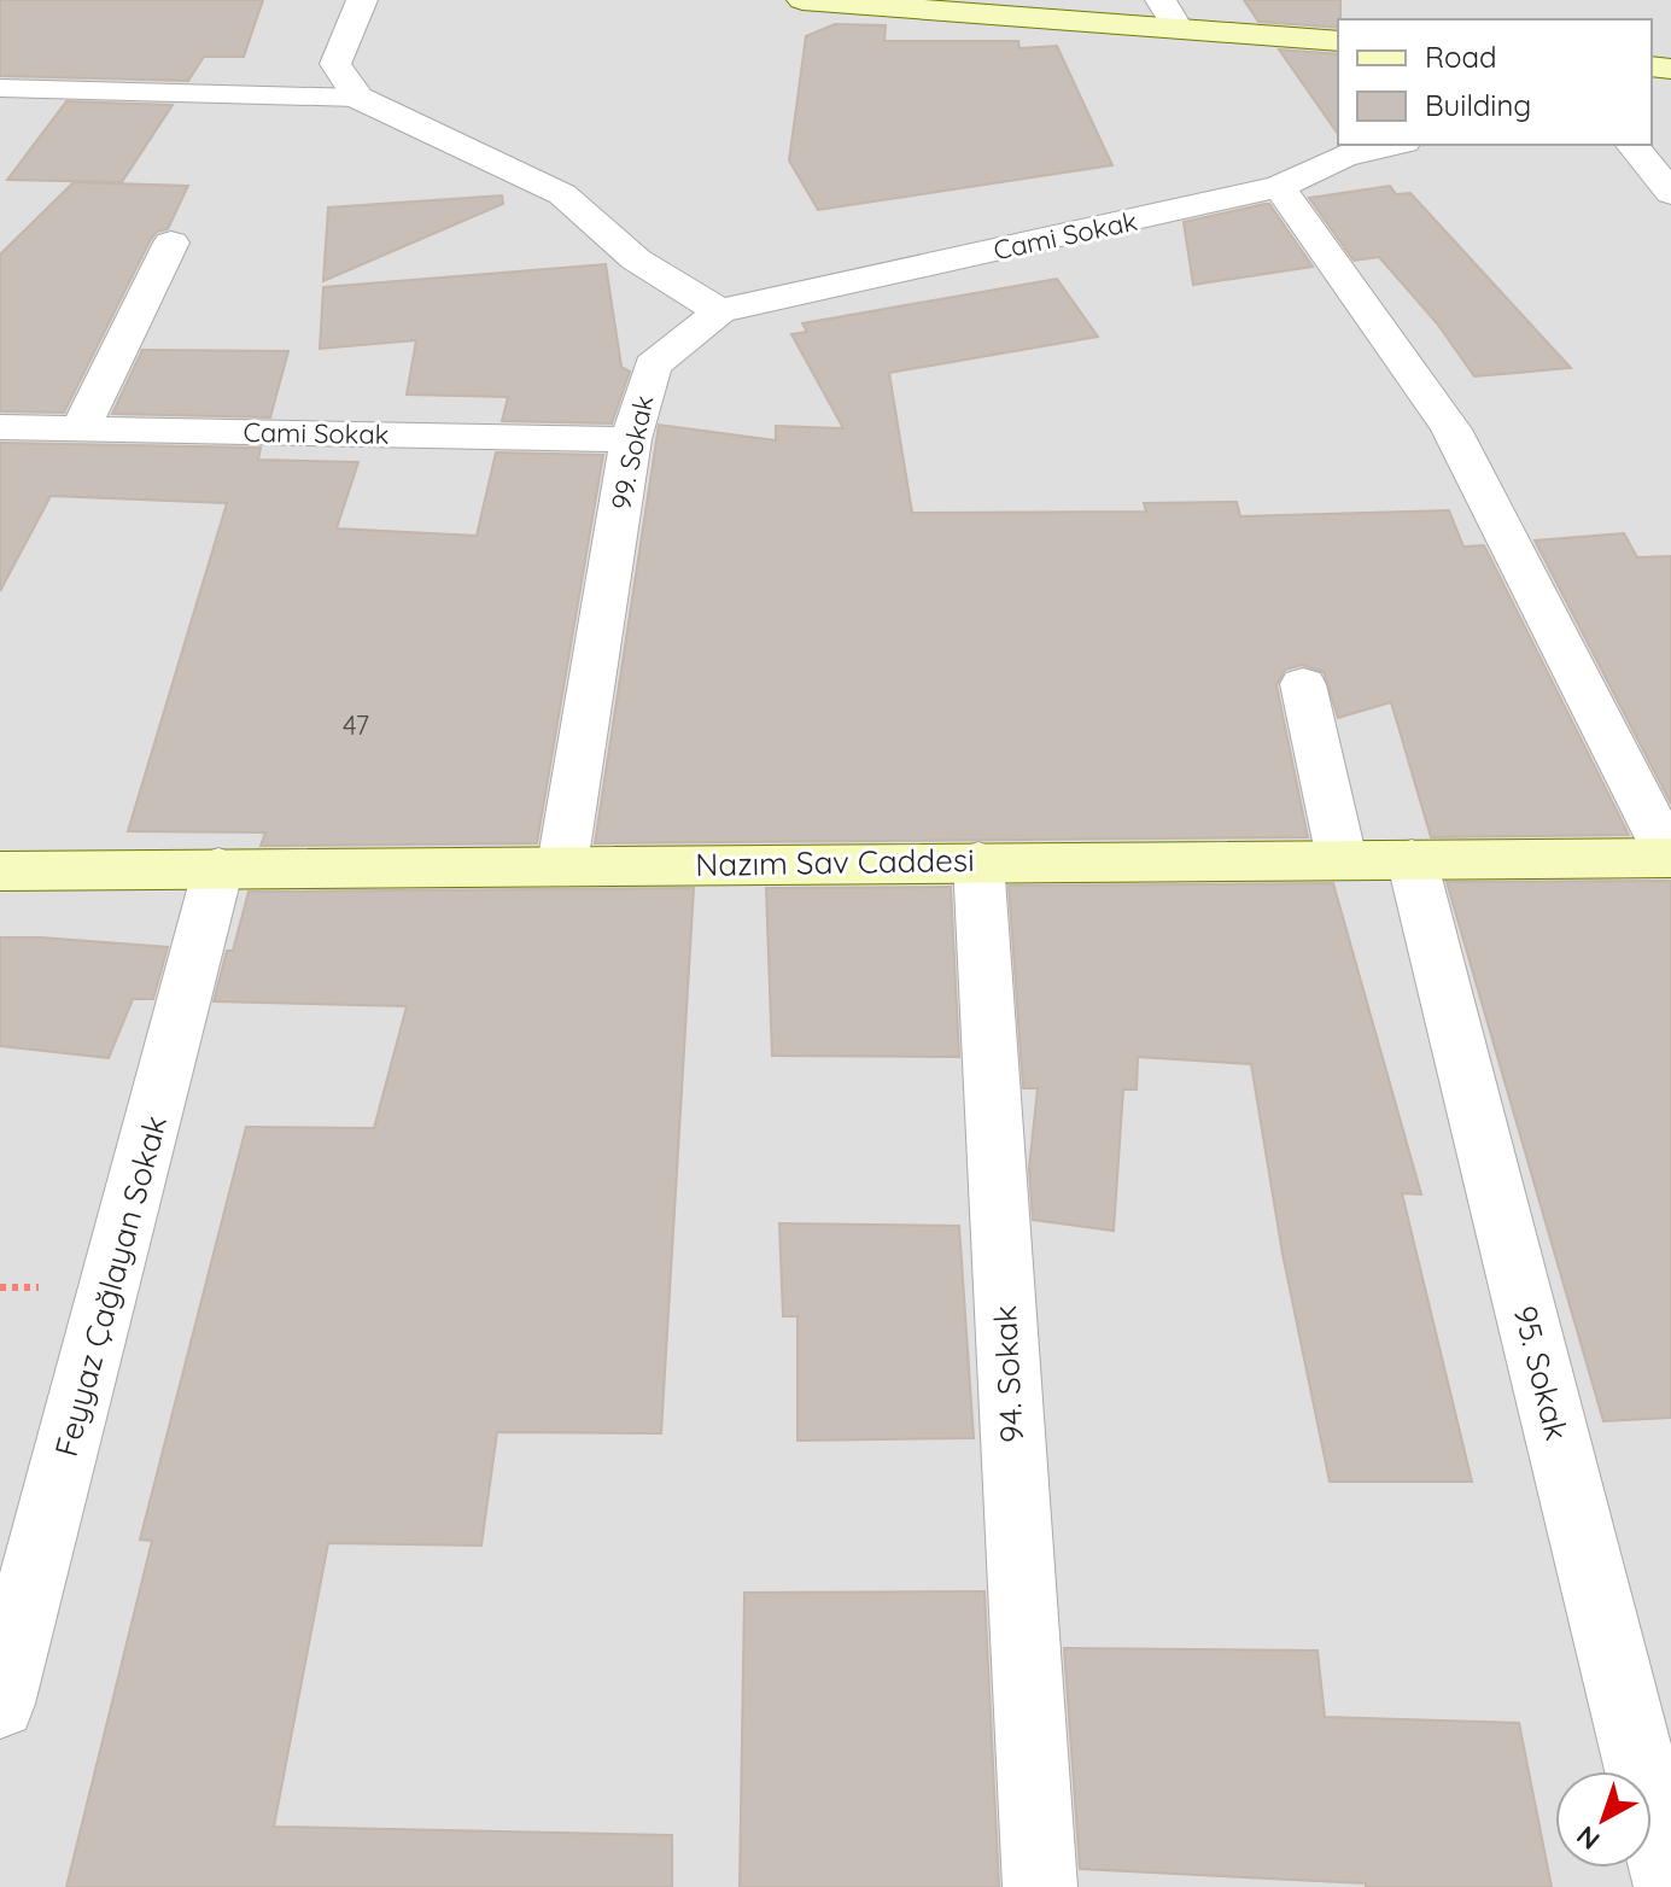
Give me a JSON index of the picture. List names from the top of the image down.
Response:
{
  "streets": {
    "street": [
      "Cami Sokak",
      "99. Sokak",
      "Nazım Sav Caddesi",
      "Feyyaz Çağlayan Sokak",
      "95. Sokak",
      "94. Sokak"
    ]
  },
  "crossings": [
    ["Cami Sokak", "99. Sokak"],
    ["99. Sokak", "Nazım Sav Caddesi"],
    ["Nazım Sav Caddesi", "Feyyaz Çağlayan Sokak"],
    ["Nazım Sav Caddesi", "95. Sokak"],
    ["Nazım Sav Caddesi", "94. Sokak"]
  ],
  "house_numbers": ["47"],
  "legend": ["Road", "Building"],
  "north": "bottom left"
}
